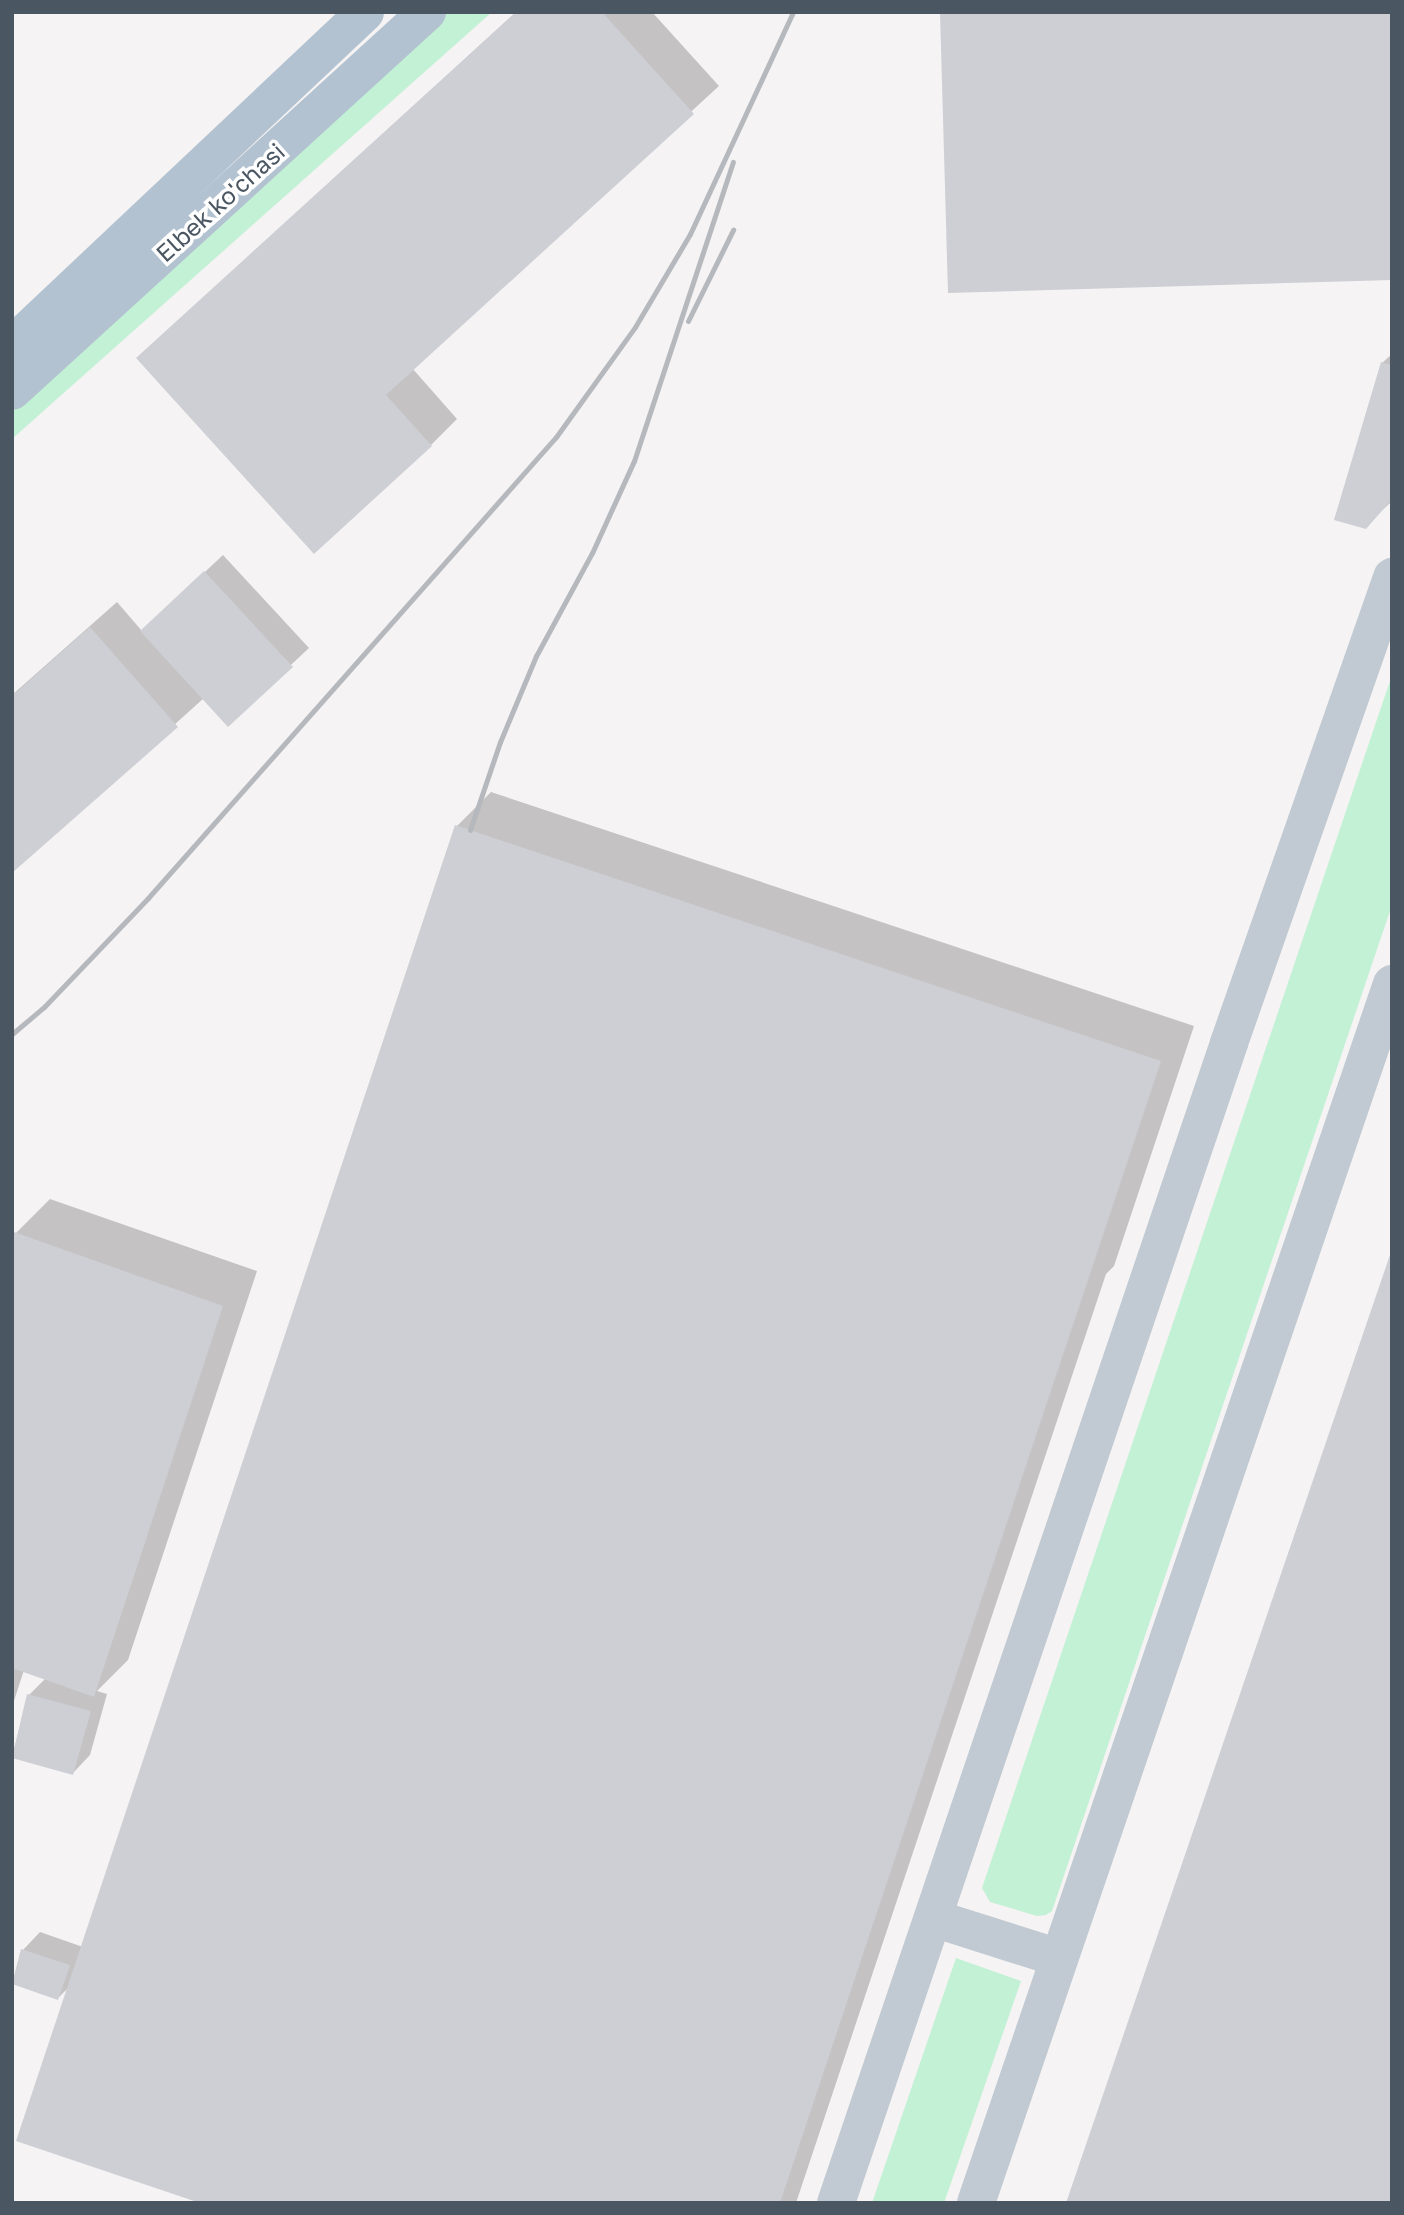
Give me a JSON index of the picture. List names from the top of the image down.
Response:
{
  "streets": {
    "main road": ["Elbek ko'chasi"]
  }
}
